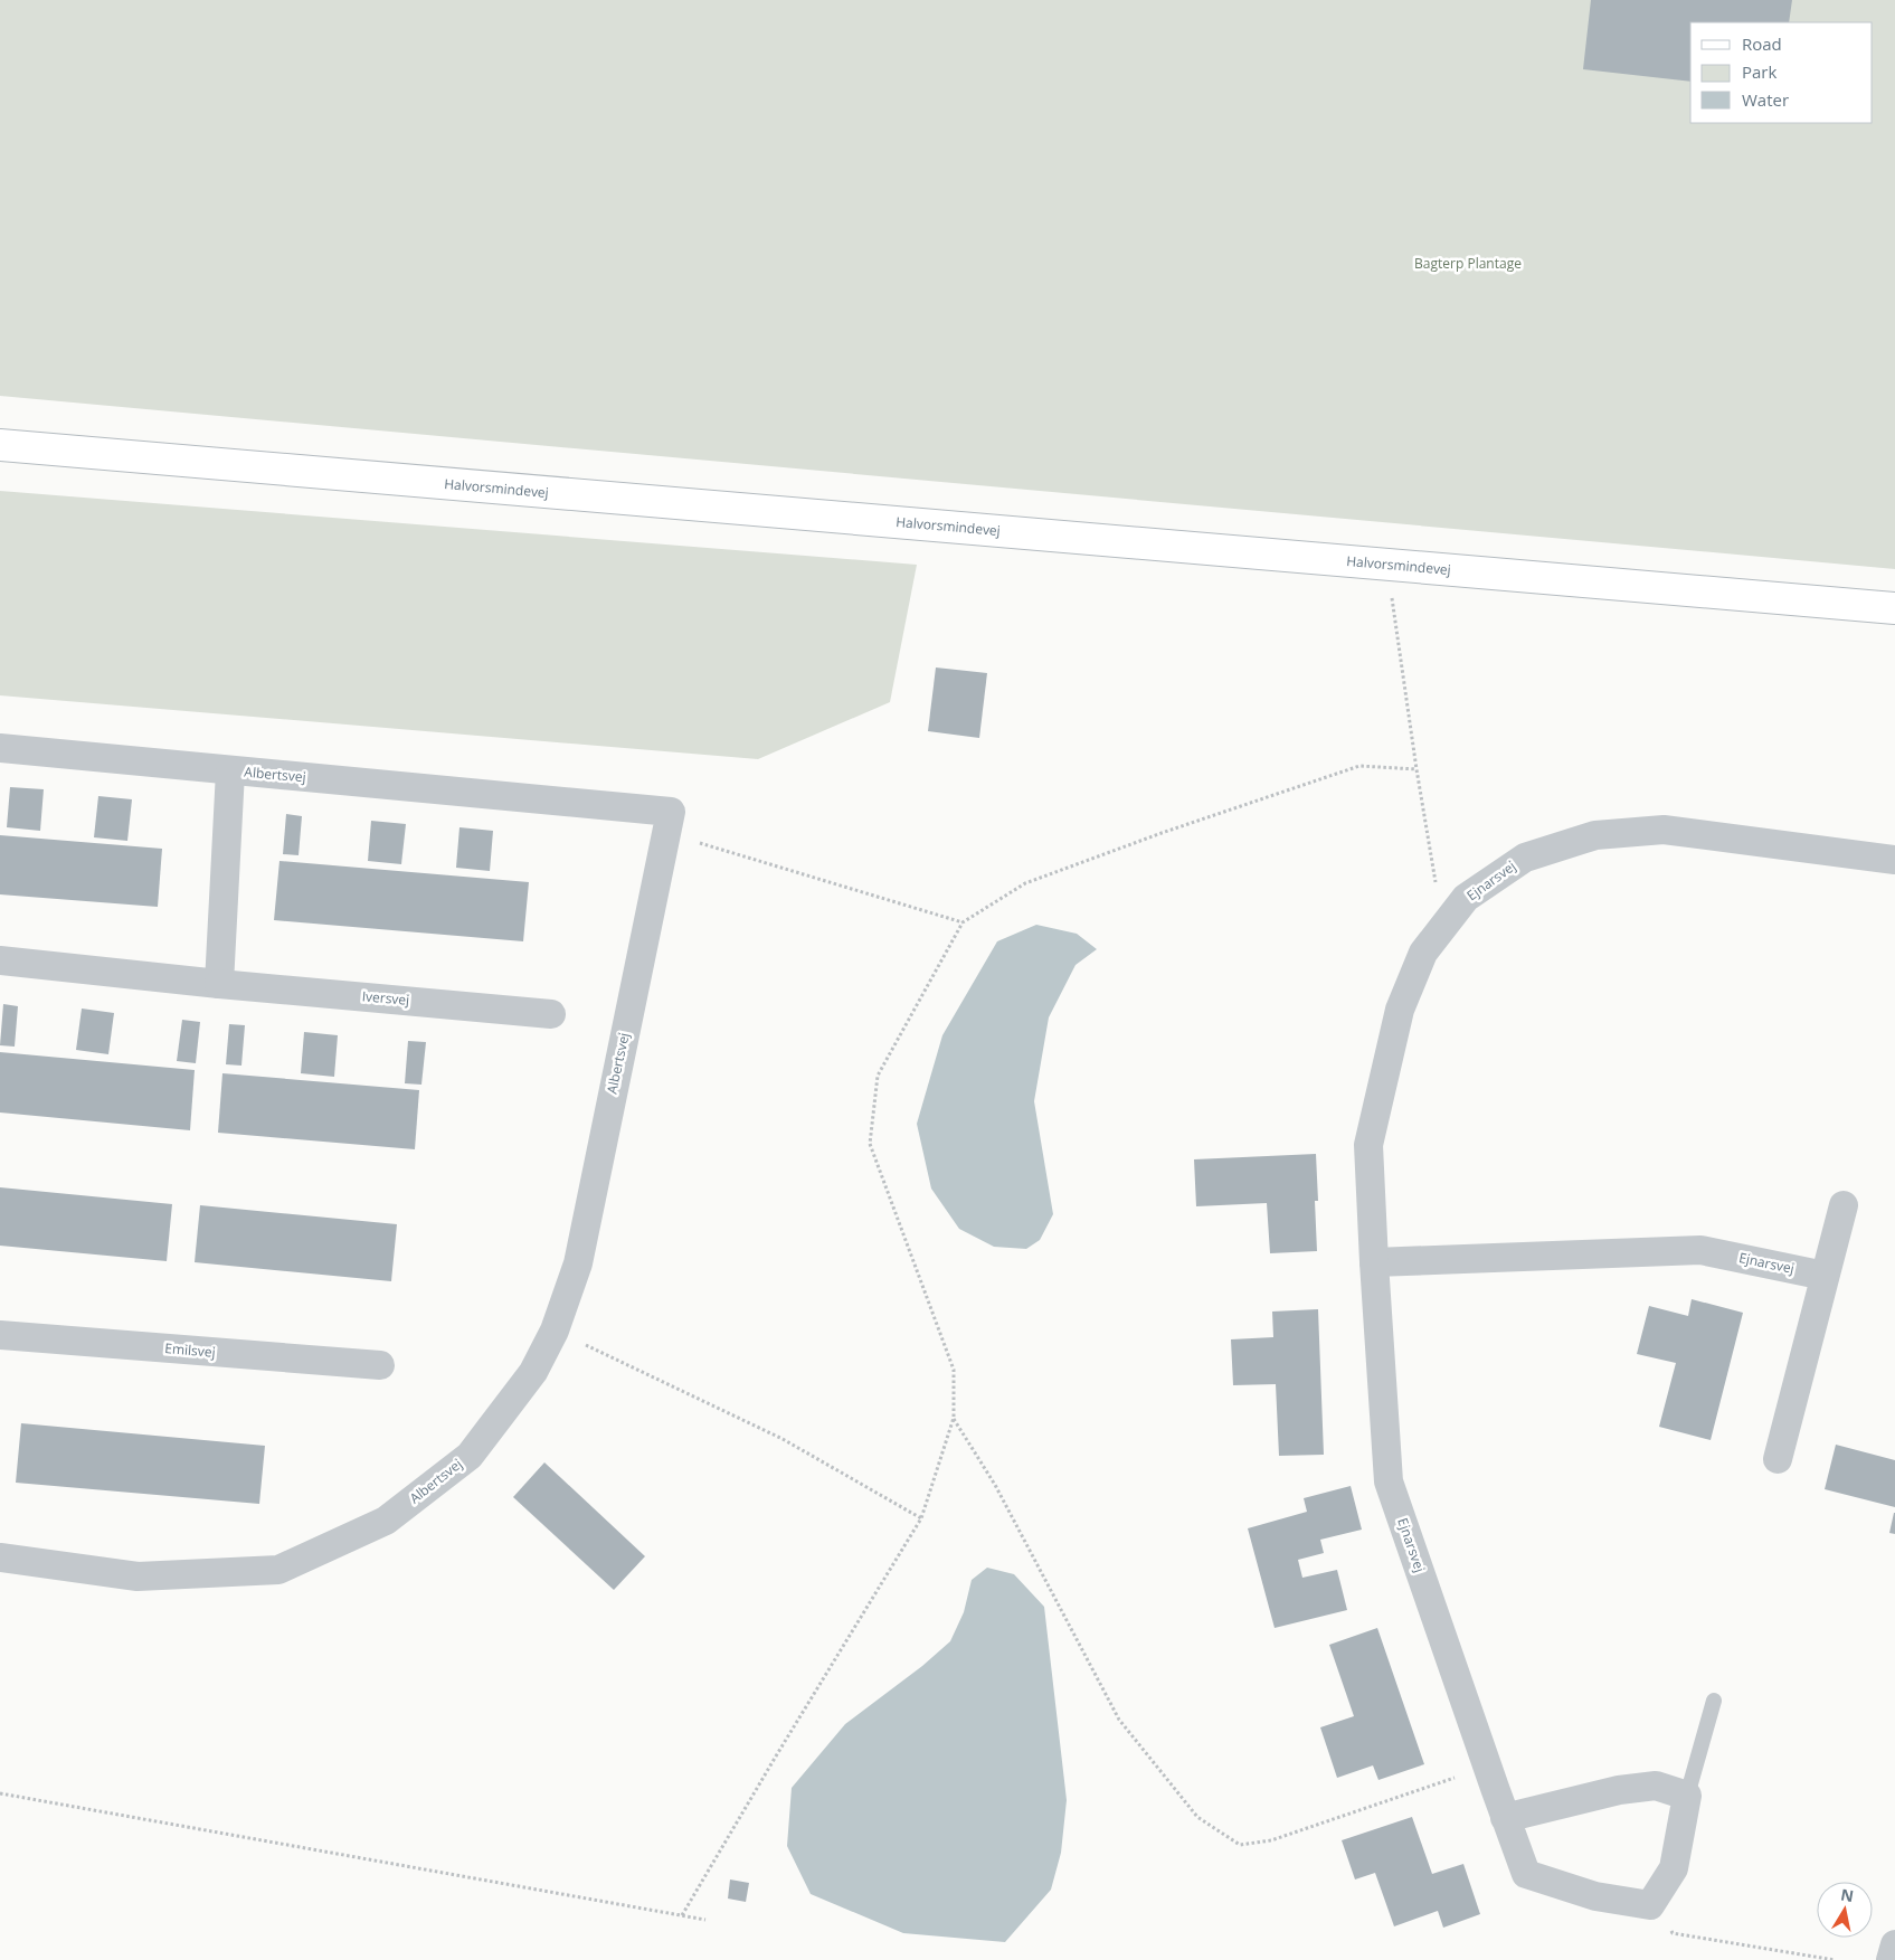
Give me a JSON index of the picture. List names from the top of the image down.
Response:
{
  "streets": {
    "street": [
      "Halvorsmindevej",
      "Albertsvej",
      "Ejnarsvej",
      "Iversvej",
      "Emilsvej"
    ]
  },
  "parks": ["Bagterp Plantage"],
  "legend": ["Road", "Park", "Water"],
  "north": "top"
}
